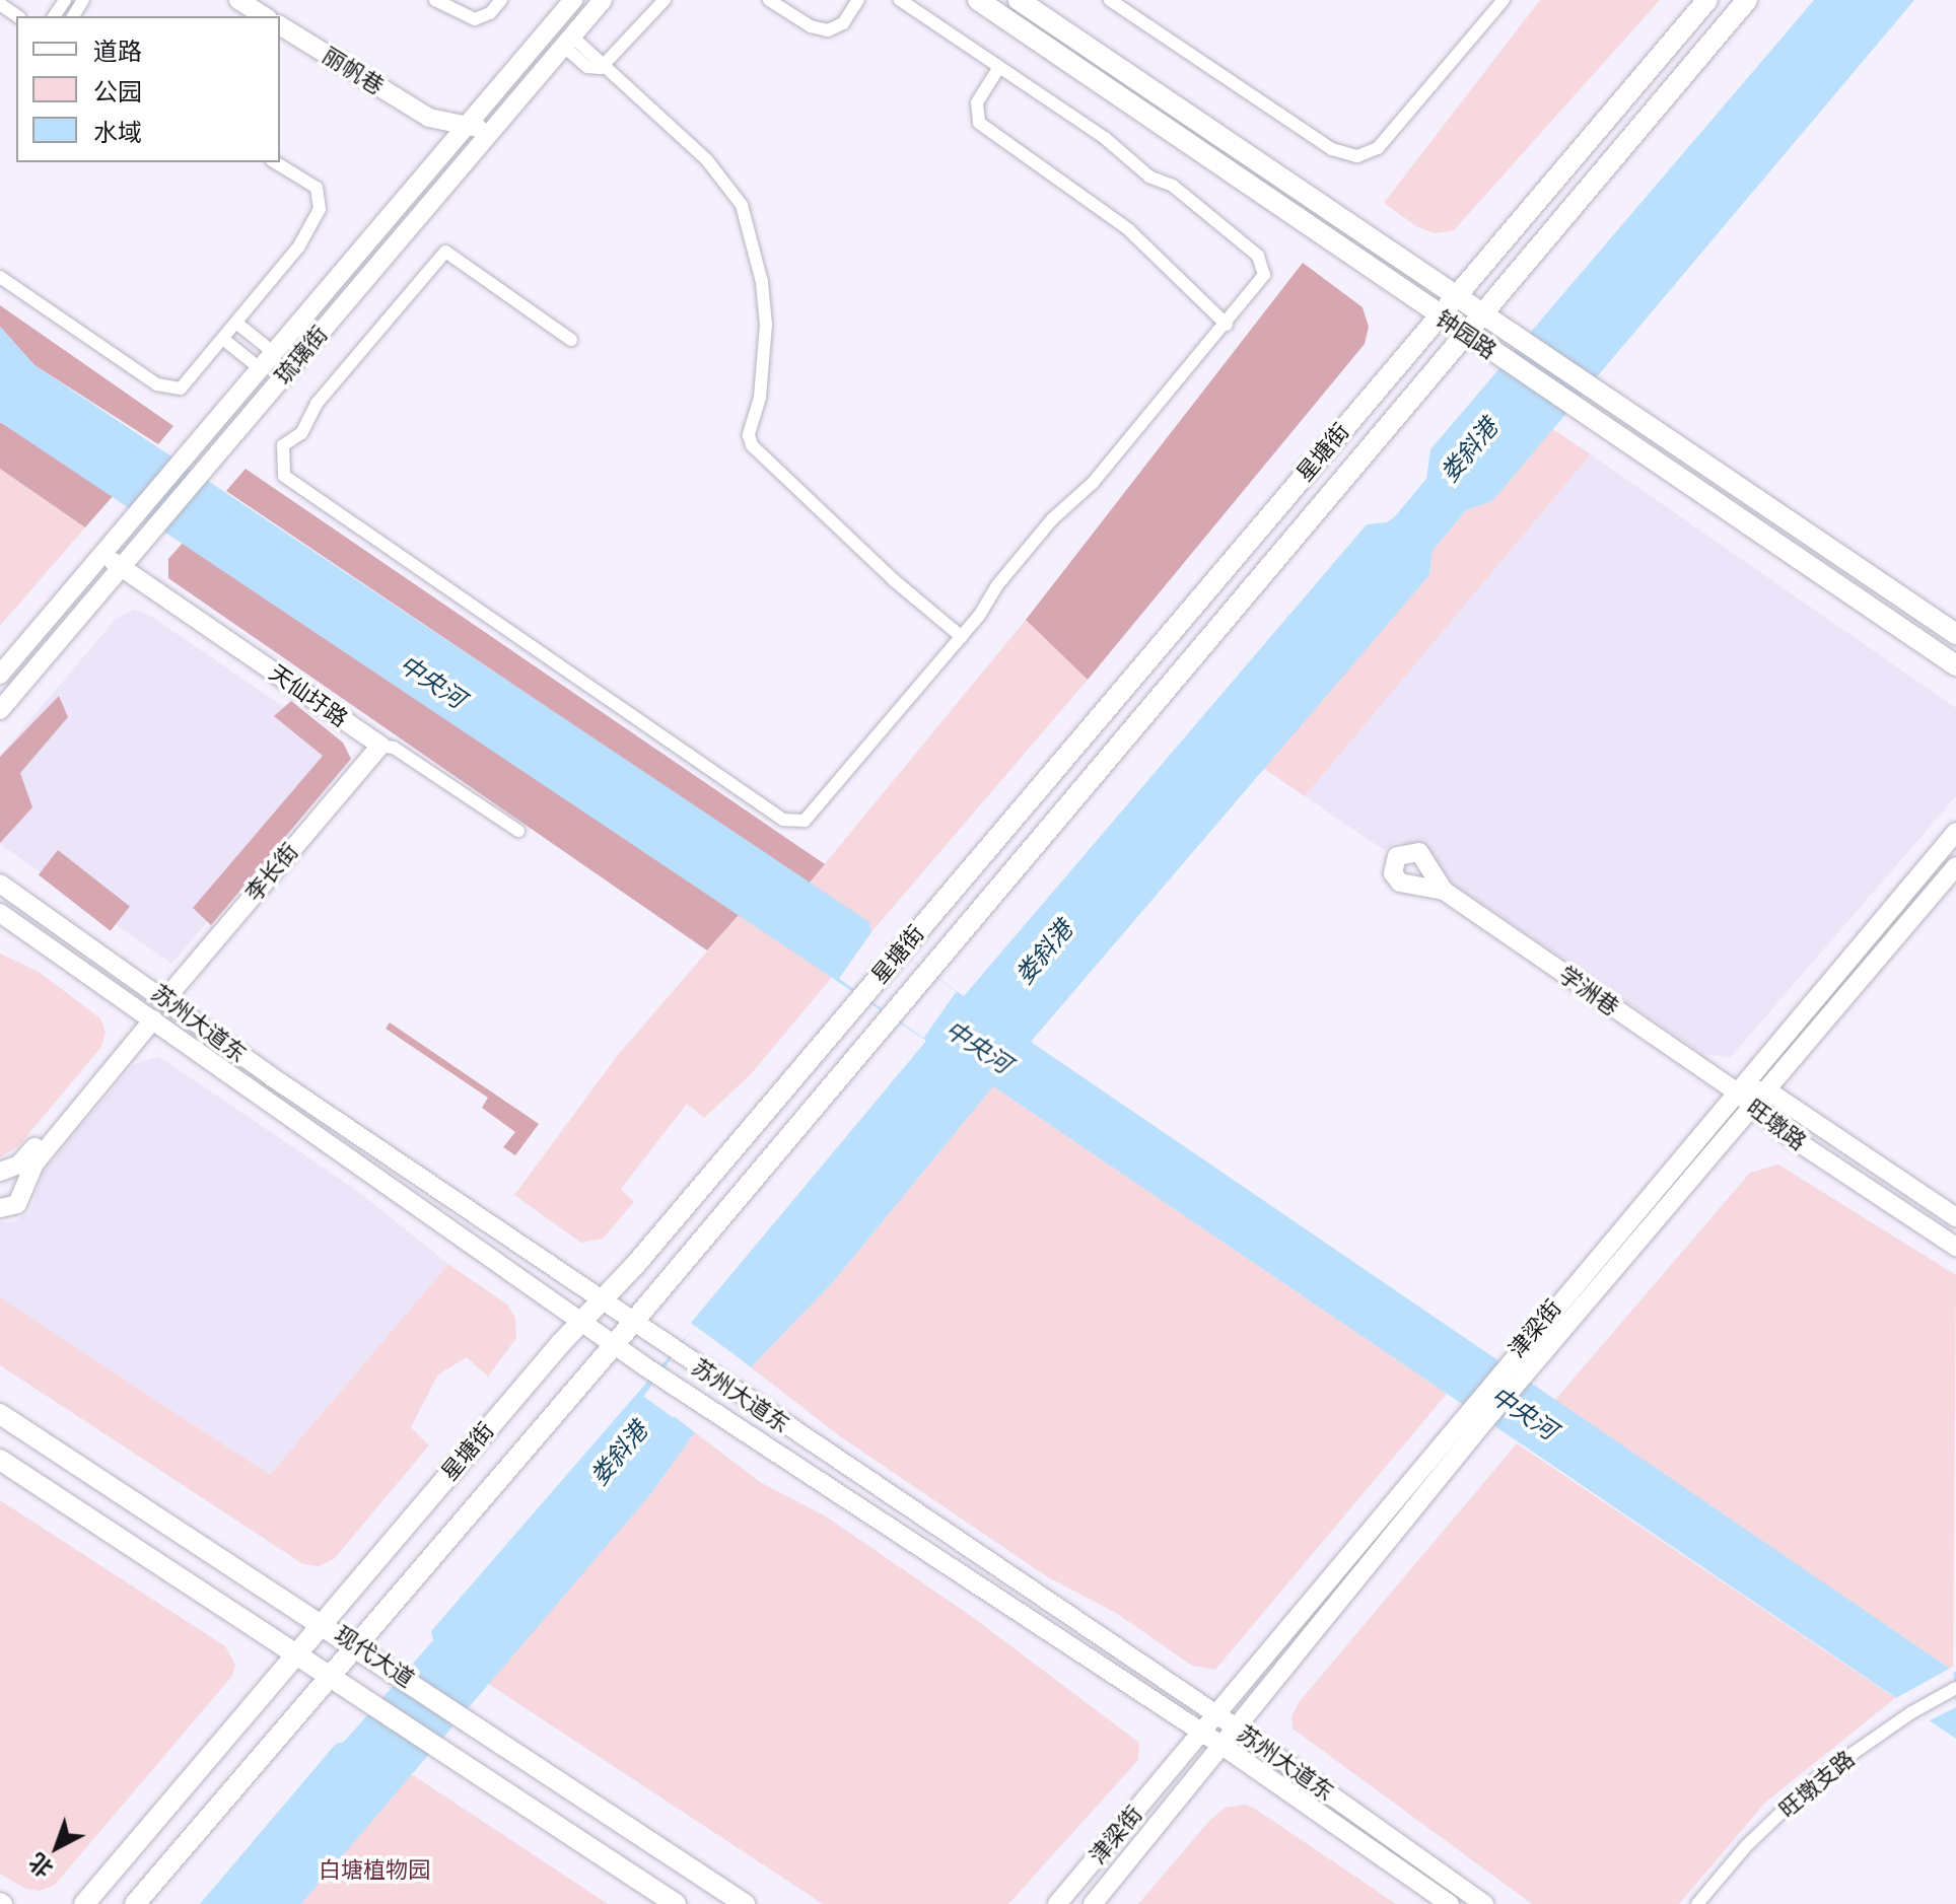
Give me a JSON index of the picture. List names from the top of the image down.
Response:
{
  "streets": {
    "main road": [
      "丽帆巷",
      "钟园路",
      "琉璃街",
      "星塘街",
      "天仙圩路",
      "李长街",
      "学洲巷",
      "苏州大道东",
      "旺墩路",
      "津梁街",
      "现代大道"
    ],
    "street": ["旺墩支路"]
  },
  "crossings": [
    ["丽帆巷", "琉璃街"],
    ["钟园路", "星塘街"],
    ["琉璃街", "天仙圩路"],
    ["星塘街", "苏州大道东"],
    ["星塘街", "现代大道"],
    ["天仙圩路", "李长街"],
    ["李长街", "苏州大道东"],
    ["学洲巷", "旺墩路"],
    ["学洲巷", "津梁街"],
    ["苏州大道东", "津梁街"],
    ["旺墩路", "津梁街"]
  ],
  "water": ["娄斜港", "中央河"],
  "parks": ["白塘植物园"],
  "legend": ["道路", "公园", "水域"],
  "north": "bottom left"
}
